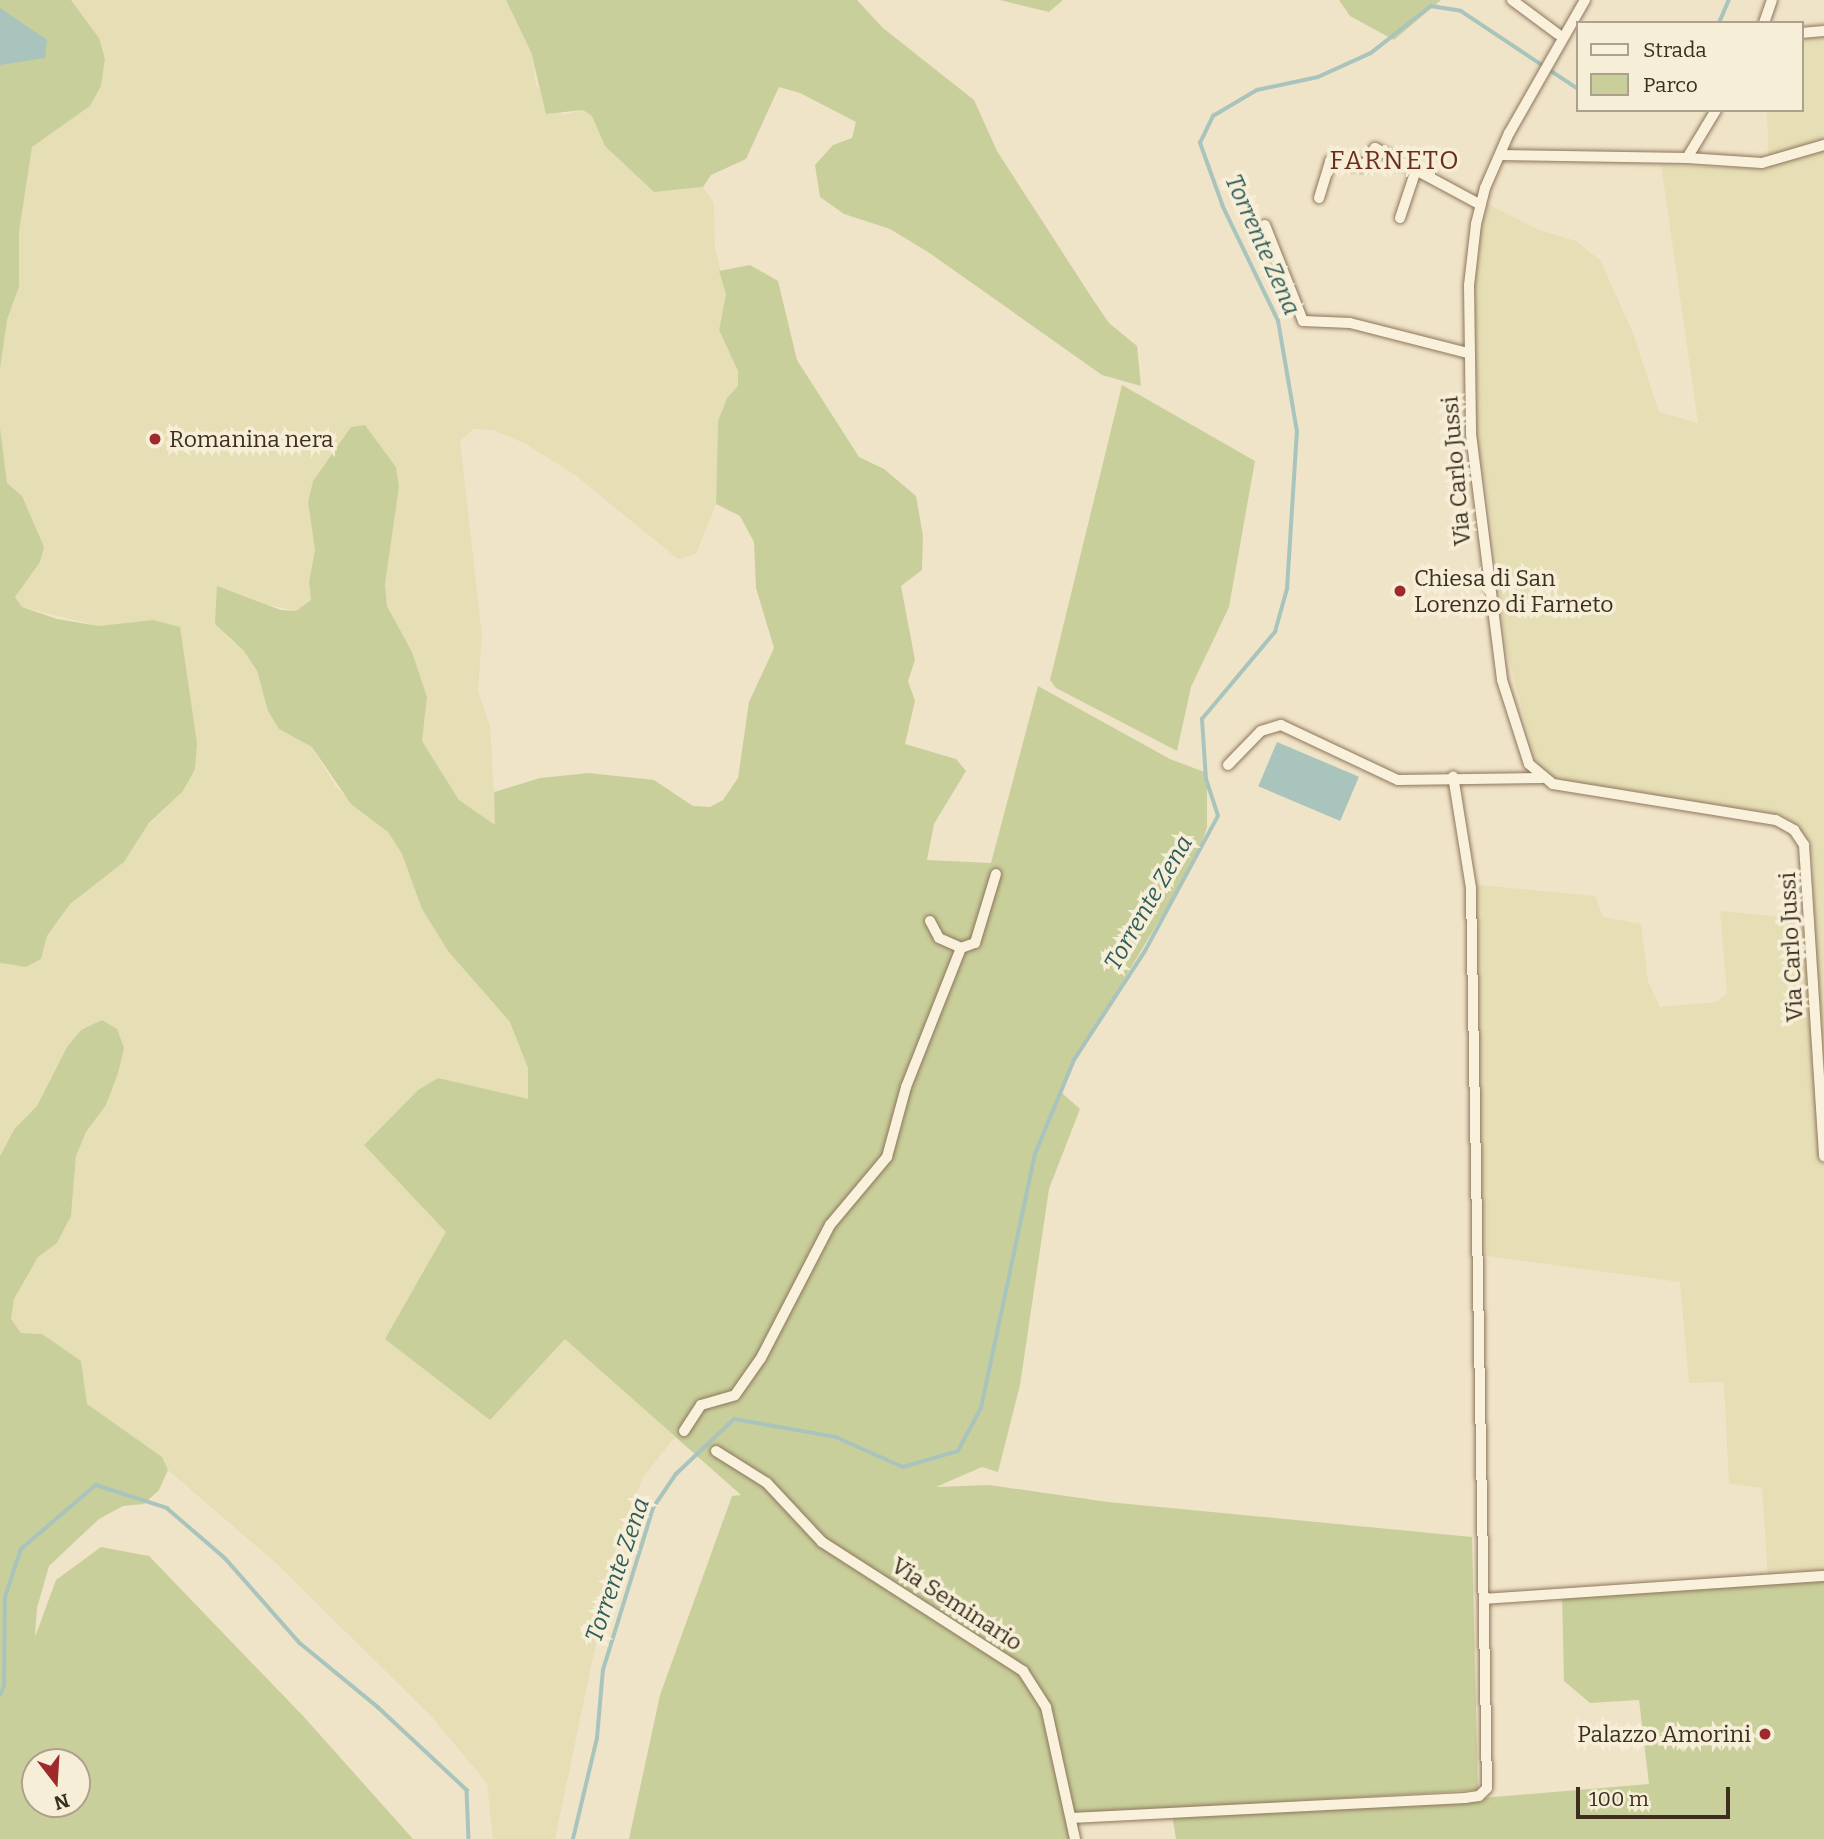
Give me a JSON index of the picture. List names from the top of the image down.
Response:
{
  "streets": {
    "street": ["Via Carlo Jussi", "Via Seminario"]
  },
  "districts": ["FARNETO"],
  "water": ["Torrente Zena"],
  "places": ["Romanina nera", "Chiesa di San Lorenzo di Farneto", "Palazzo Amorini"],
  "legend": ["Strada", "Parco"],
  "scale_bar": "100 m",
  "north": "bottom"
}
